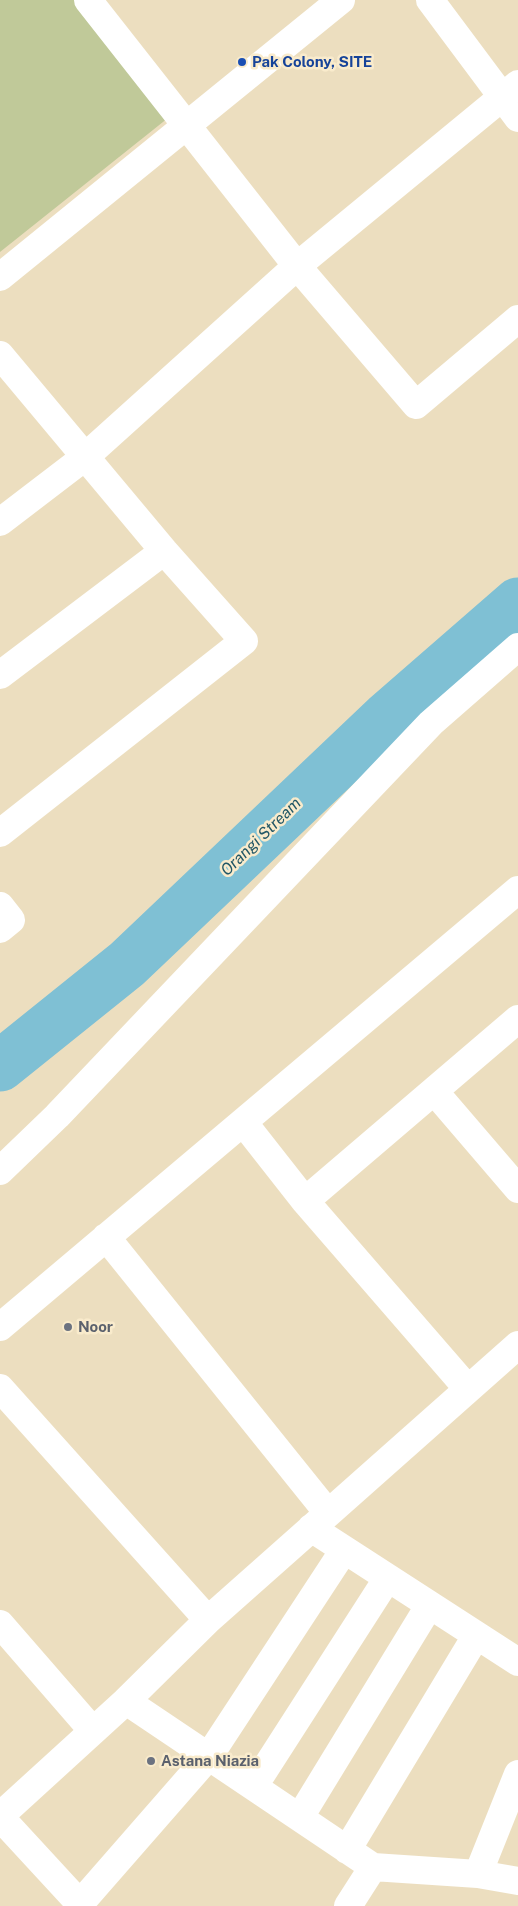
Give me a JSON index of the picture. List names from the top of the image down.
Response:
{
  "water": ["Orangi Stream"],
  "places": ["Pak Colony, SITE", "Noor", "Astana Niazia"]
}
